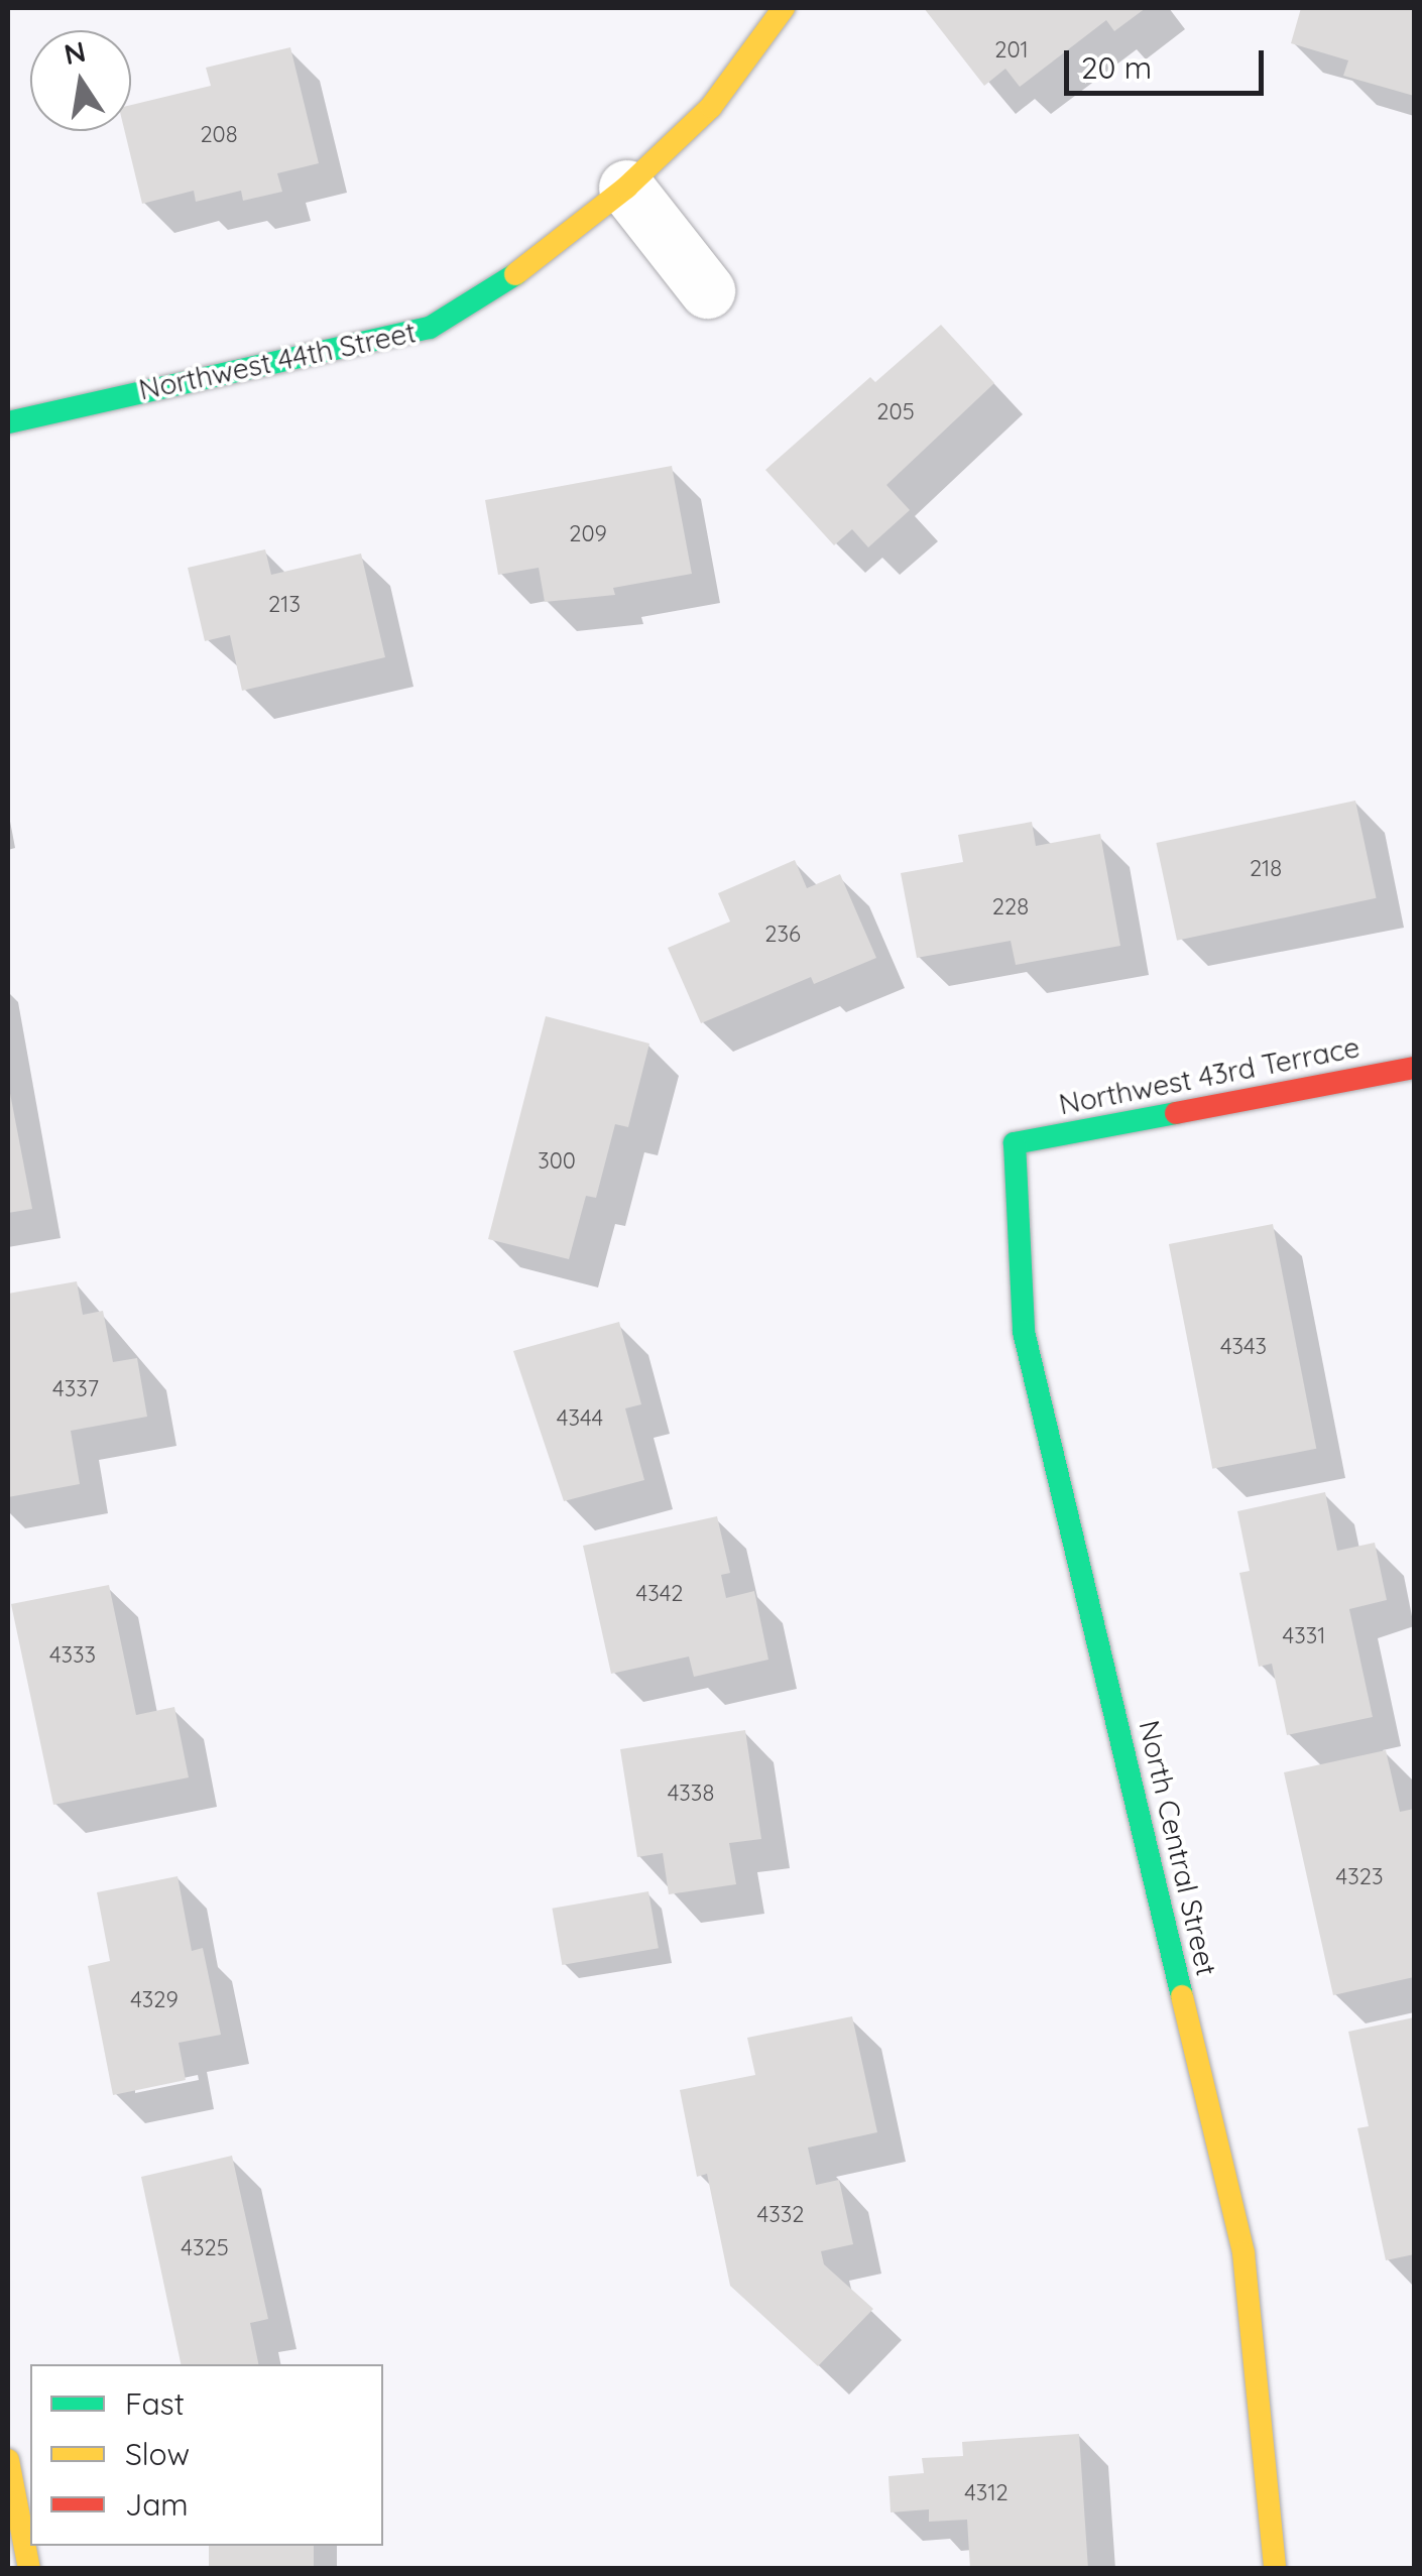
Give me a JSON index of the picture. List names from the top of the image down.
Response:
{
  "streets": {
    "street": ["Northwest 44th Street", "Northwest 43rd Terrace", "North Central Street"]
  },
  "crossings": [
    ["Northwest 43rd Terrace", "North Central Street"]
  ],
  "house_numbers": [
    "201",
    "208",
    "205",
    "209",
    "213",
    "218",
    "228",
    "236",
    "300",
    "4343",
    "4337",
    "4344",
    "4342",
    "4331",
    "4333",
    "4338",
    "4323",
    "4329",
    "4332",
    "4325",
    "4312"
  ],
  "legend": ["Fast", "Slow", "Jam"],
  "scale_bar": "20 m",
  "north": "top"
}
